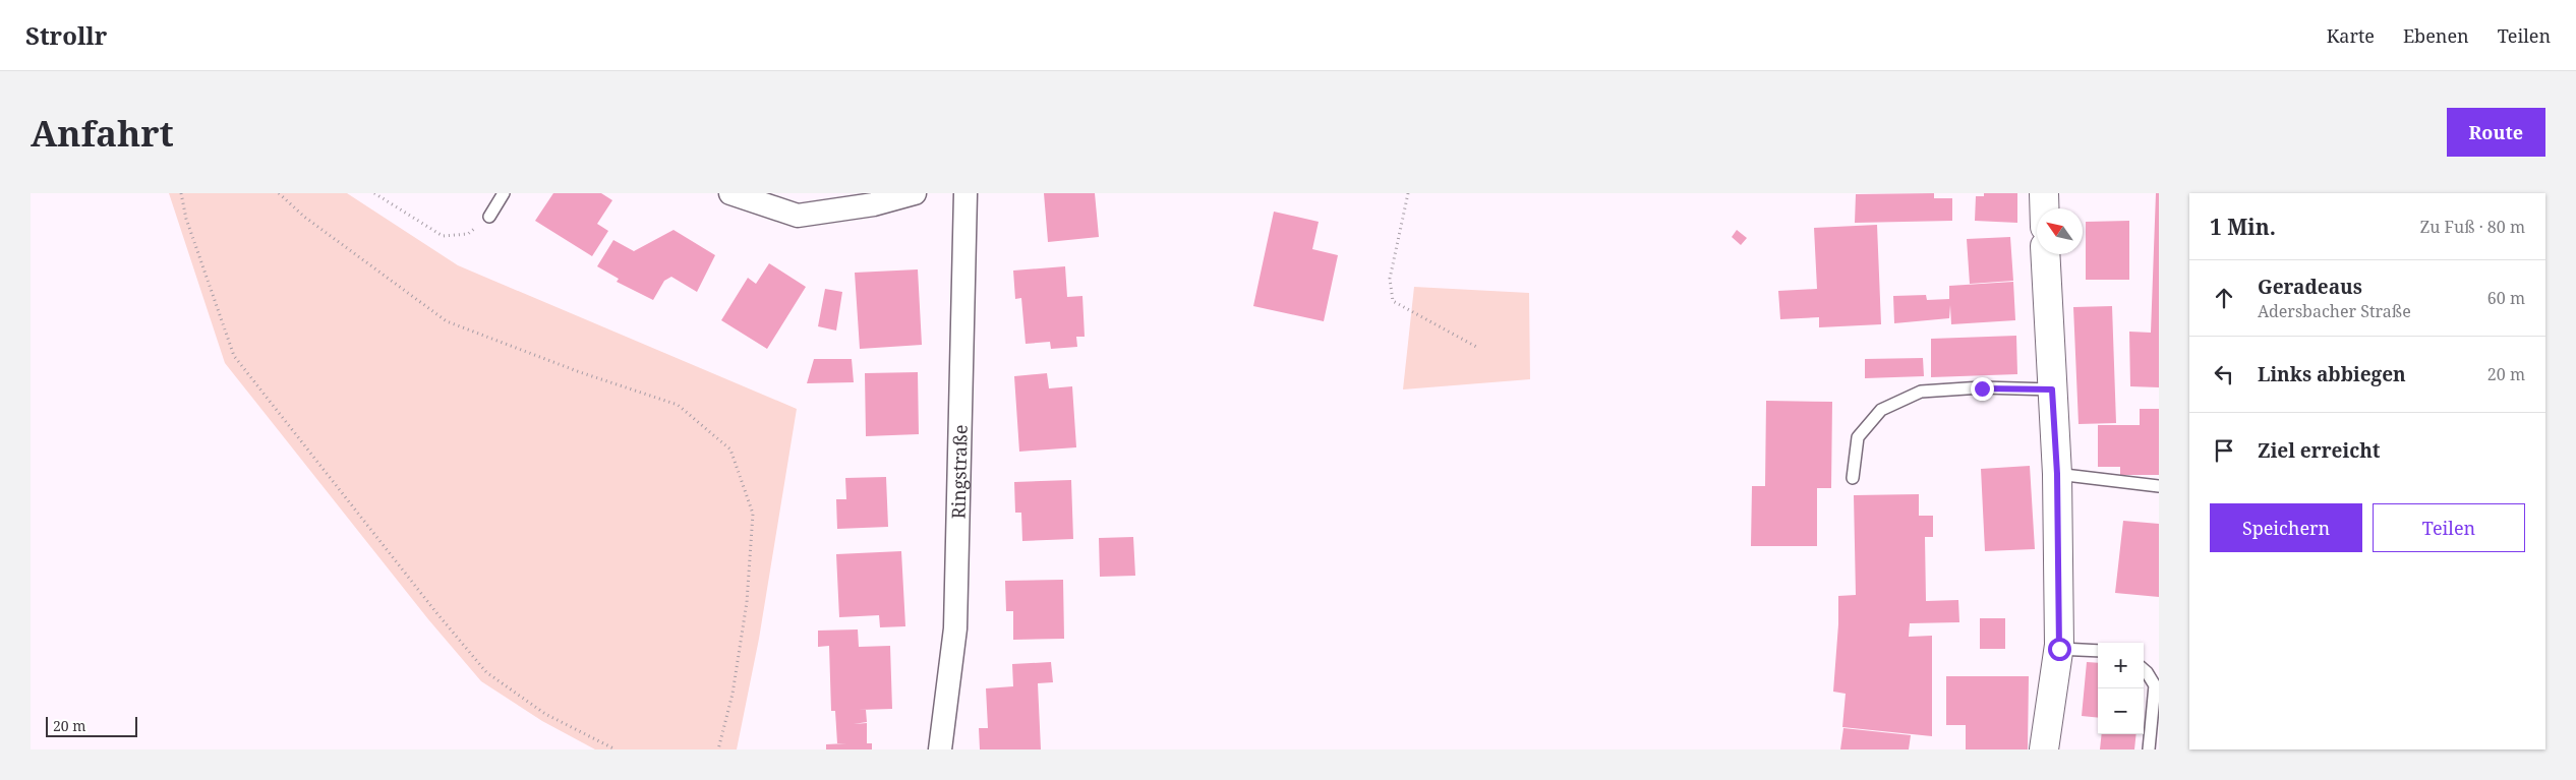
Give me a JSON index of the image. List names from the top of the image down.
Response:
{
  "streets": {
    "street": ["Ringstraße"]
  },
  "scale_bar": "20 m",
  "north": "top left",
  "page": {
    "header": "Strollr",
    "nav": ["Karte", "Ebenen", "Teilen"],
    "buttons": [
      "Route",
      ["Speichern", "Teilen"]
    ],
    "title": "Anfahrt",
    "heading": ["1 Min.", "Zu Fuß · 80 m"],
    "list": [
      ["Geradeaus", "Adersbacher Straße", "60 m"],
      ["Links abbiegen", "20 m"],
      "Ziel erreicht"
    ],
    "map_buttons": ["+", "−"],
    "scale": "20 m"
  }
}
